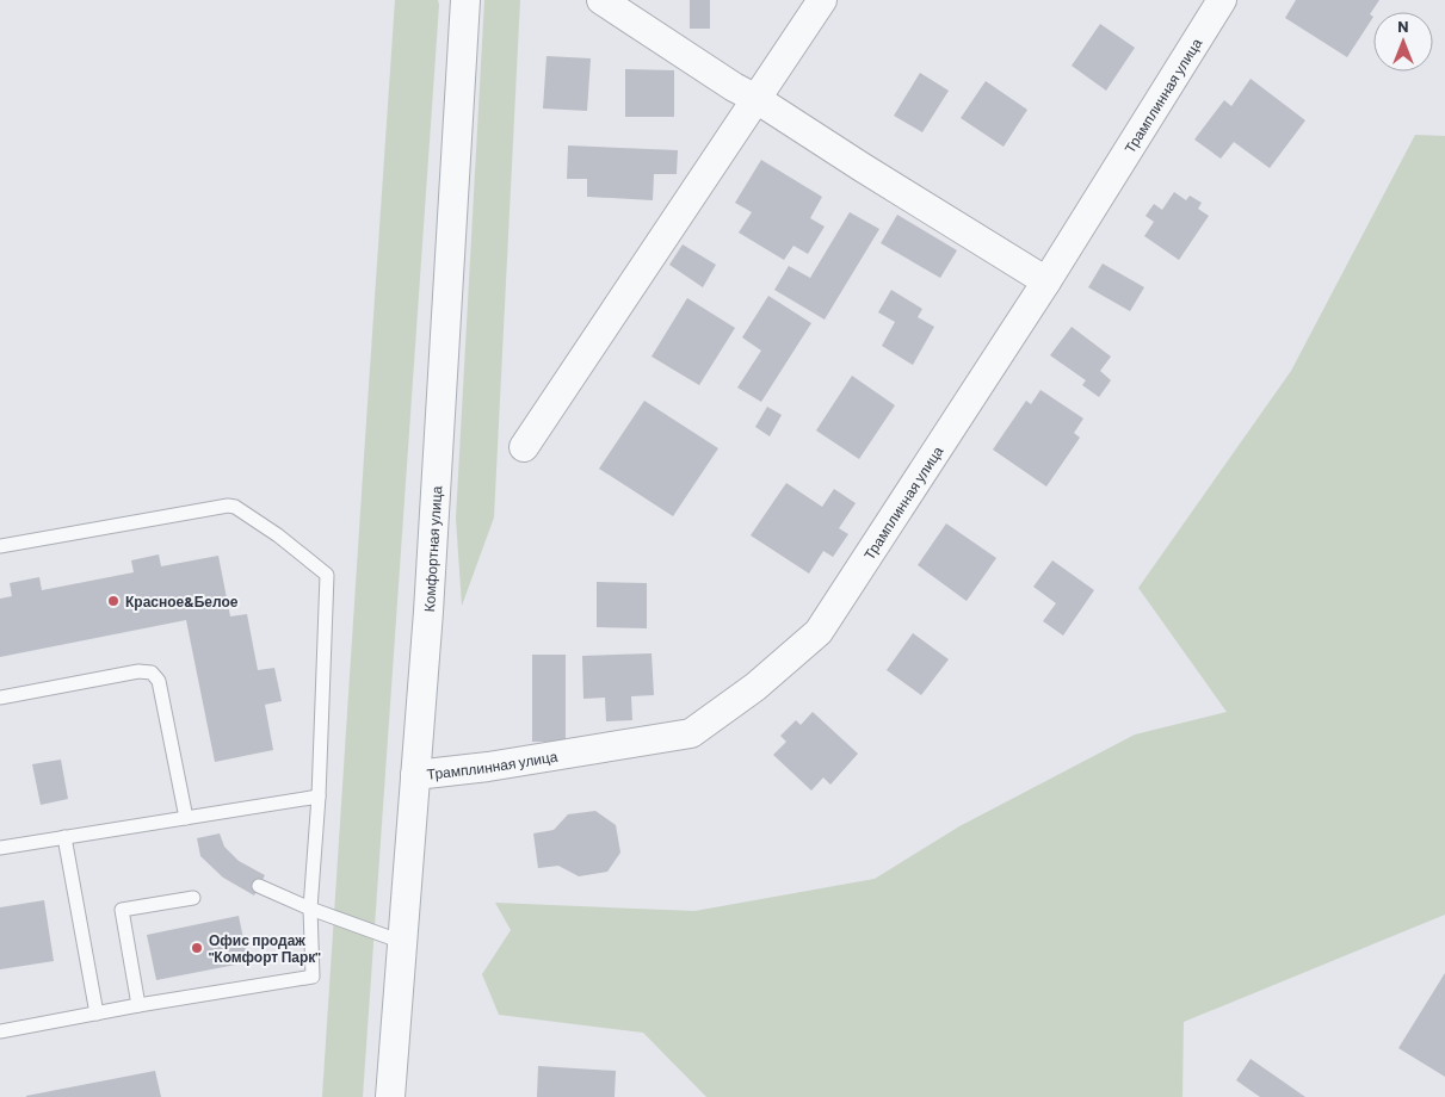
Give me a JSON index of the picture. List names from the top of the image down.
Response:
{
  "streets": {
    "street": ["Трамплинная улица", "Комфортная улица"]
  },
  "crossings": [
    ["Трамплинная улица", "Комфортная улица"]
  ],
  "places": ["Красное&Белое", "Офис продаж \"Комфорт Парк\""],
  "north": "top"
}
